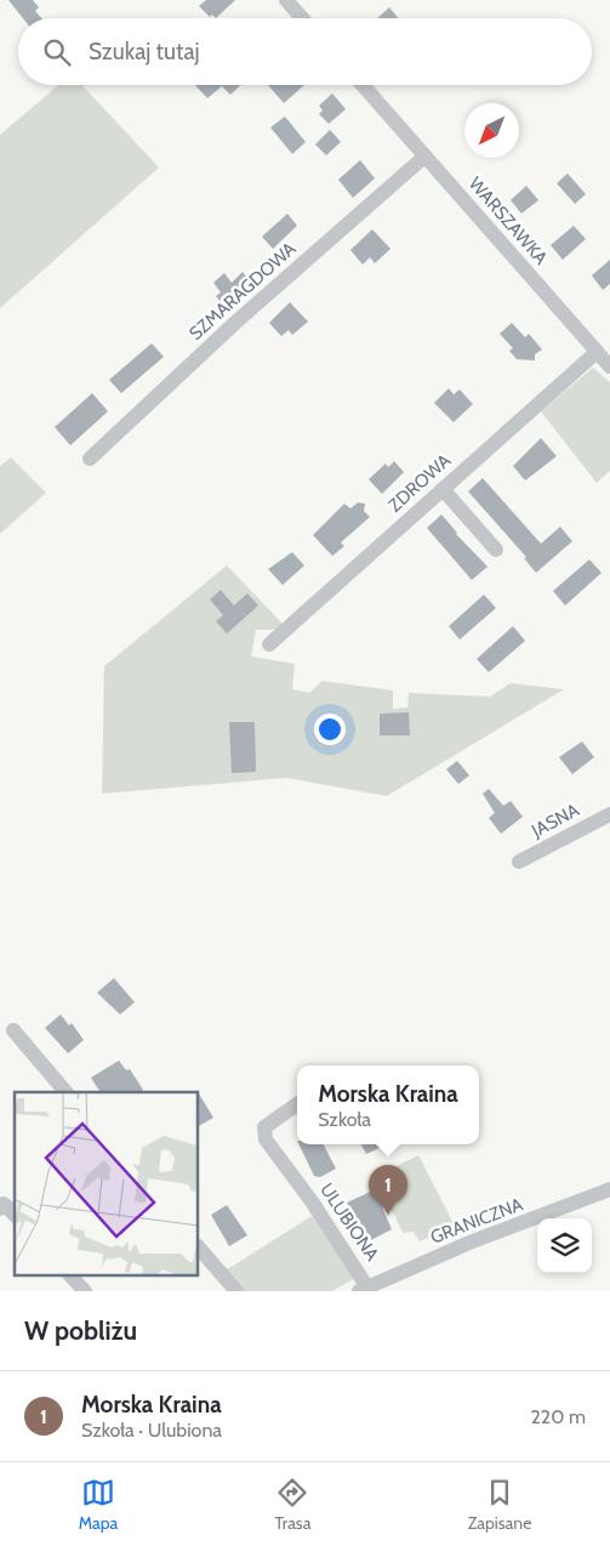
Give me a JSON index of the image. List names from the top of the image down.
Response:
{
  "streets": {
    "street": [
      "WARSZAWKA",
      "SZMARAGDOWA",
      "ZDROWA",
      "JASNA",
      "GRANICZNA",
      "ULUBIONA"
    ]
  },
  "crossings": [
    ["WARSZAWKA", "SZMARAGDOWA"],
    ["WARSZAWKA", "ZDROWA"],
    ["GRANICZNA", "ULUBIONA"]
  ],
  "north": "bottom left",
  "page": {
    "search": "Szukaj tutaj",
    "popup": ["Morska Kraina", "Szkoła"],
    "pins": "1",
    "heading": "W pobliżu",
    "list": [
      {
        "mark": "1",
        "name": "Morska Kraina",
        "note": "Szkoła · Ulubiona",
        "value": "220 m"
      }
    ],
    "nav": ["Mapa", "Trasa", "Zapisane"]
  }
}
